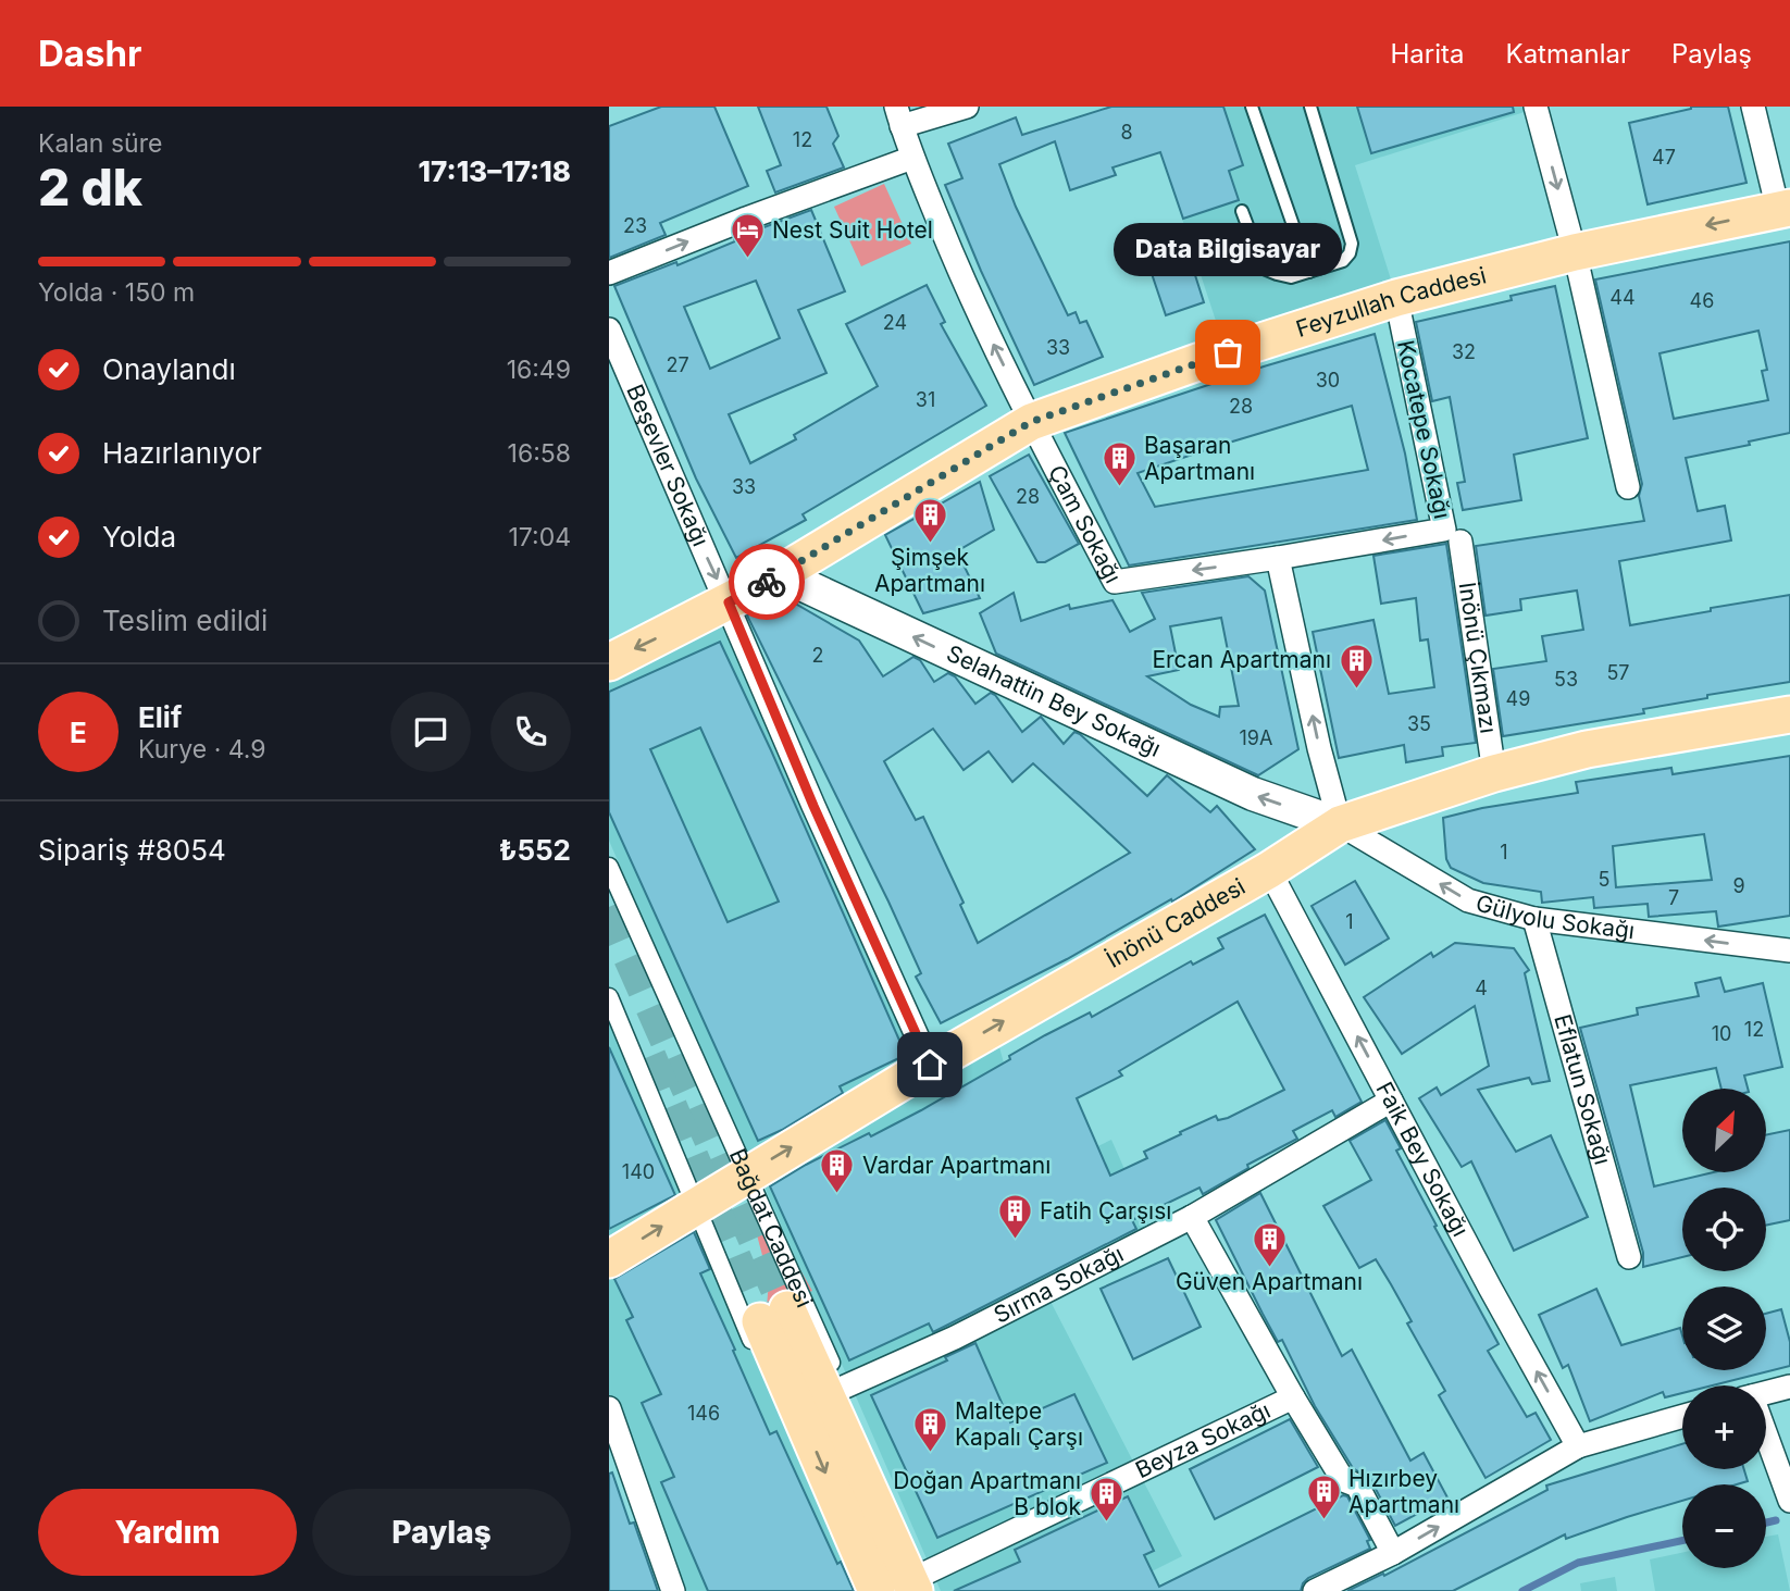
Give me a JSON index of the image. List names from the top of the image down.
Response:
{
  "streets": {
    "main road": [
      "Feyzullah Caddesi",
      "Selahattin Bey Sokağı",
      "İnönü Caddesi",
      "Bağdat Caddesi"
    ],
    "street": [
      "Kocatepe Sokağı",
      "Beşevler Sokağı",
      "Çam Sokağı",
      "İnönü Çıkmazı",
      "Gülyolu Sokağı",
      "Eflatun Sokağı",
      "Faik Bey Sokağı",
      "Sırma Sokağı",
      "Beyza Sokağı"
    ]
  },
  "crossings": [
    ["Feyzullah Caddesi", "Kocatepe Sokağı"],
    ["Feyzullah Caddesi", "Beşevler Sokağı"],
    ["Feyzullah Caddesi", "Çam Sokağı"],
    ["Feyzullah Caddesi", "Selahattin Bey Sokağı"],
    ["Kocatepe Sokağı", "Çam Sokağı"],
    ["Beşevler Sokağı", "İnönü Caddesi"],
    ["İnönü Çıkmazı", "İnönü Caddesi"],
    ["Selahattin Bey Sokağı", "Gülyolu Sokağı"],
    ["Selahattin Bey Sokağı", "İnönü Caddesi"],
    ["Gülyolu Sokağı", "İnönü Caddesi"],
    ["Gülyolu Sokağı", "Eflatun Sokağı"],
    ["İnönü Caddesi", "Faik Bey Sokağı"],
    ["İnönü Caddesi", "Bağdat Caddesi"],
    ["Faik Bey Sokağı", "Sırma Sokağı"],
    ["Bağdat Caddesi", "Sırma Sokağı"],
    ["Bağdat Caddesi", "Beyza Sokağı"],
    ["Sırma Sokağı", "Beyza Sokağı"]
  ],
  "one_way": [
    "Beşevler Sokağı",
    "Çam Sokağı",
    "Selahattin Bey Sokağı",
    "Gülyolu Sokağı",
    "İnönü Caddesi",
    "Faik Bey Sokağı"
  ],
  "places": {
    "hotel": ["Nest Suit Hotel"],
    "other": ["Data Bilgisayar"],
    "building": [
      "Başaran Apartmanı",
      "Şimşek Apartmanı",
      "Ercan Apartmanı",
      "Vardar Apartmanı",
      "Fatih Çarşısı",
      "Güven Apartmanı",
      "Maltepe Kapalı Çarşı",
      "Hızırbey Apartmanı",
      "Doğan Apartmanı B blok"
    ]
  },
  "house_numbers": [
    "8",
    "12",
    "47",
    "23",
    "44",
    "46",
    "24",
    "33",
    "32",
    "27",
    "30",
    "31",
    "28",
    "33",
    "28",
    "2",
    "57",
    "53",
    "49",
    "35",
    "19A",
    "1",
    "5",
    "9",
    "7",
    "1",
    "4",
    "12",
    "10",
    "140",
    "146"
  ],
  "north": "top right",
  "page": {
    "header": "Dashr",
    "nav": ["Harita", "Katmanlar", "Paylaş"],
    "heading": ["2 dk", "Kalan süre", "17:13–17:18"],
    "panel": [
      "Elif",
      "Kurye · 4.9",
      "Sipariş #8054",
      "₺552"
    ],
    "bubble": "Data Bilgisayar",
    "bar": "Yolda · 150 m",
    "list": [
      ["Onaylandı", "16:49"],
      ["Hazırlanıyor", "16:58"],
      ["Yolda", "17:04"],
      "Teslim edildi"
    ],
    "round": "E",
    "map_buttons": ["+", "−"],
    "buttons": ["Yardım", "Paylaş"]
  }
}
